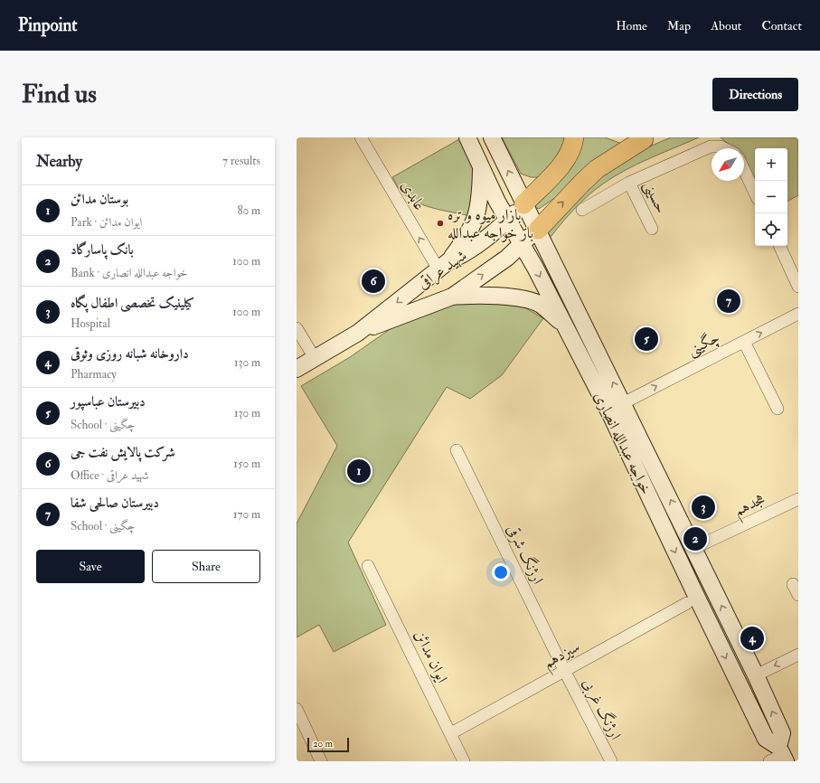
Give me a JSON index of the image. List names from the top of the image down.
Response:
{
  "streets": {
    "main road": ["شهید عراقی", "خواجه عبدالله انصاری"],
    "street": [
      "عابدی",
      "حسینی",
      "چگینی",
      "هجدهم",
      "ارژنگ شرقی",
      "سیزدهم",
      "ایوان مدائن",
      "ارژنگ غربی"
    ]
  },
  "crossings": [
    ["عابدی", "شهید عراقی"],
    ["شهید عراقی", "خواجه عبدالله انصاری"],
    ["چگینی", "خواجه عبدالله انصاری"],
    ["خواجه عبدالله انصاری", "هجدهم"],
    ["ارژنگ شرقی", "سیزدهم"],
    ["ارژنگ شرقی", "ارژنگ غربی"],
    ["سیزدهم", "ایوان مدائن"],
    ["سیزدهم", "ارژنگ غربی"]
  ],
  "one_way": ["عابدی", "چگینی"],
  "places": ["بازار میوه و تره بار خواجه عبدالله"],
  "scale_bar": "20 m",
  "north": "bottom left",
  "page": {
    "header": "Pinpoint",
    "nav": [
      "Home",
      "Map",
      "About",
      "Contact"
    ],
    "buttons": [
      "Directions",
      ["Save", "Share"]
    ],
    "title": "Find us",
    "heading": ["Nearby", "7 results"],
    "map_buttons": ["+", "−"],
    "list": [
      {
        "mark": "1",
        "name": "بوستان مدائن",
        "note": "Park · ایوان مدائن",
        "value": "80 m"
      },
      {
        "mark": "2",
        "name": "بانک پاسارگاد",
        "note": "Bank · خواجه عبدالله انصاری",
        "value": "100 m"
      },
      {
        "mark": "3",
        "name": "کیلینیک تخصصی اطفال پگاه",
        "note": "Hospital",
        "value": "100 m"
      },
      {
        "mark": "4",
        "name": "داروخانه شبانه روزی وثوقی",
        "note": "Pharmacy",
        "value": "130 m"
      },
      {
        "mark": "5",
        "name": "دبیرستان عباسپور",
        "note": "School · چگینی",
        "value": "130 m"
      },
      {
        "mark": "6",
        "name": "شرکت پالایش نفت جی",
        "note": "Office · شهید عراقی",
        "value": "150 m"
      },
      {
        "mark": "7",
        "name": "دبیرستان صالحی شفا",
        "note": "School · چگینی",
        "value": "170 m"
      }
    ],
    "pins": [
      "6",
      "7",
      "5",
      "1",
      "3",
      "2",
      "4"
    ],
    "scale": "20 m"
  }
}
